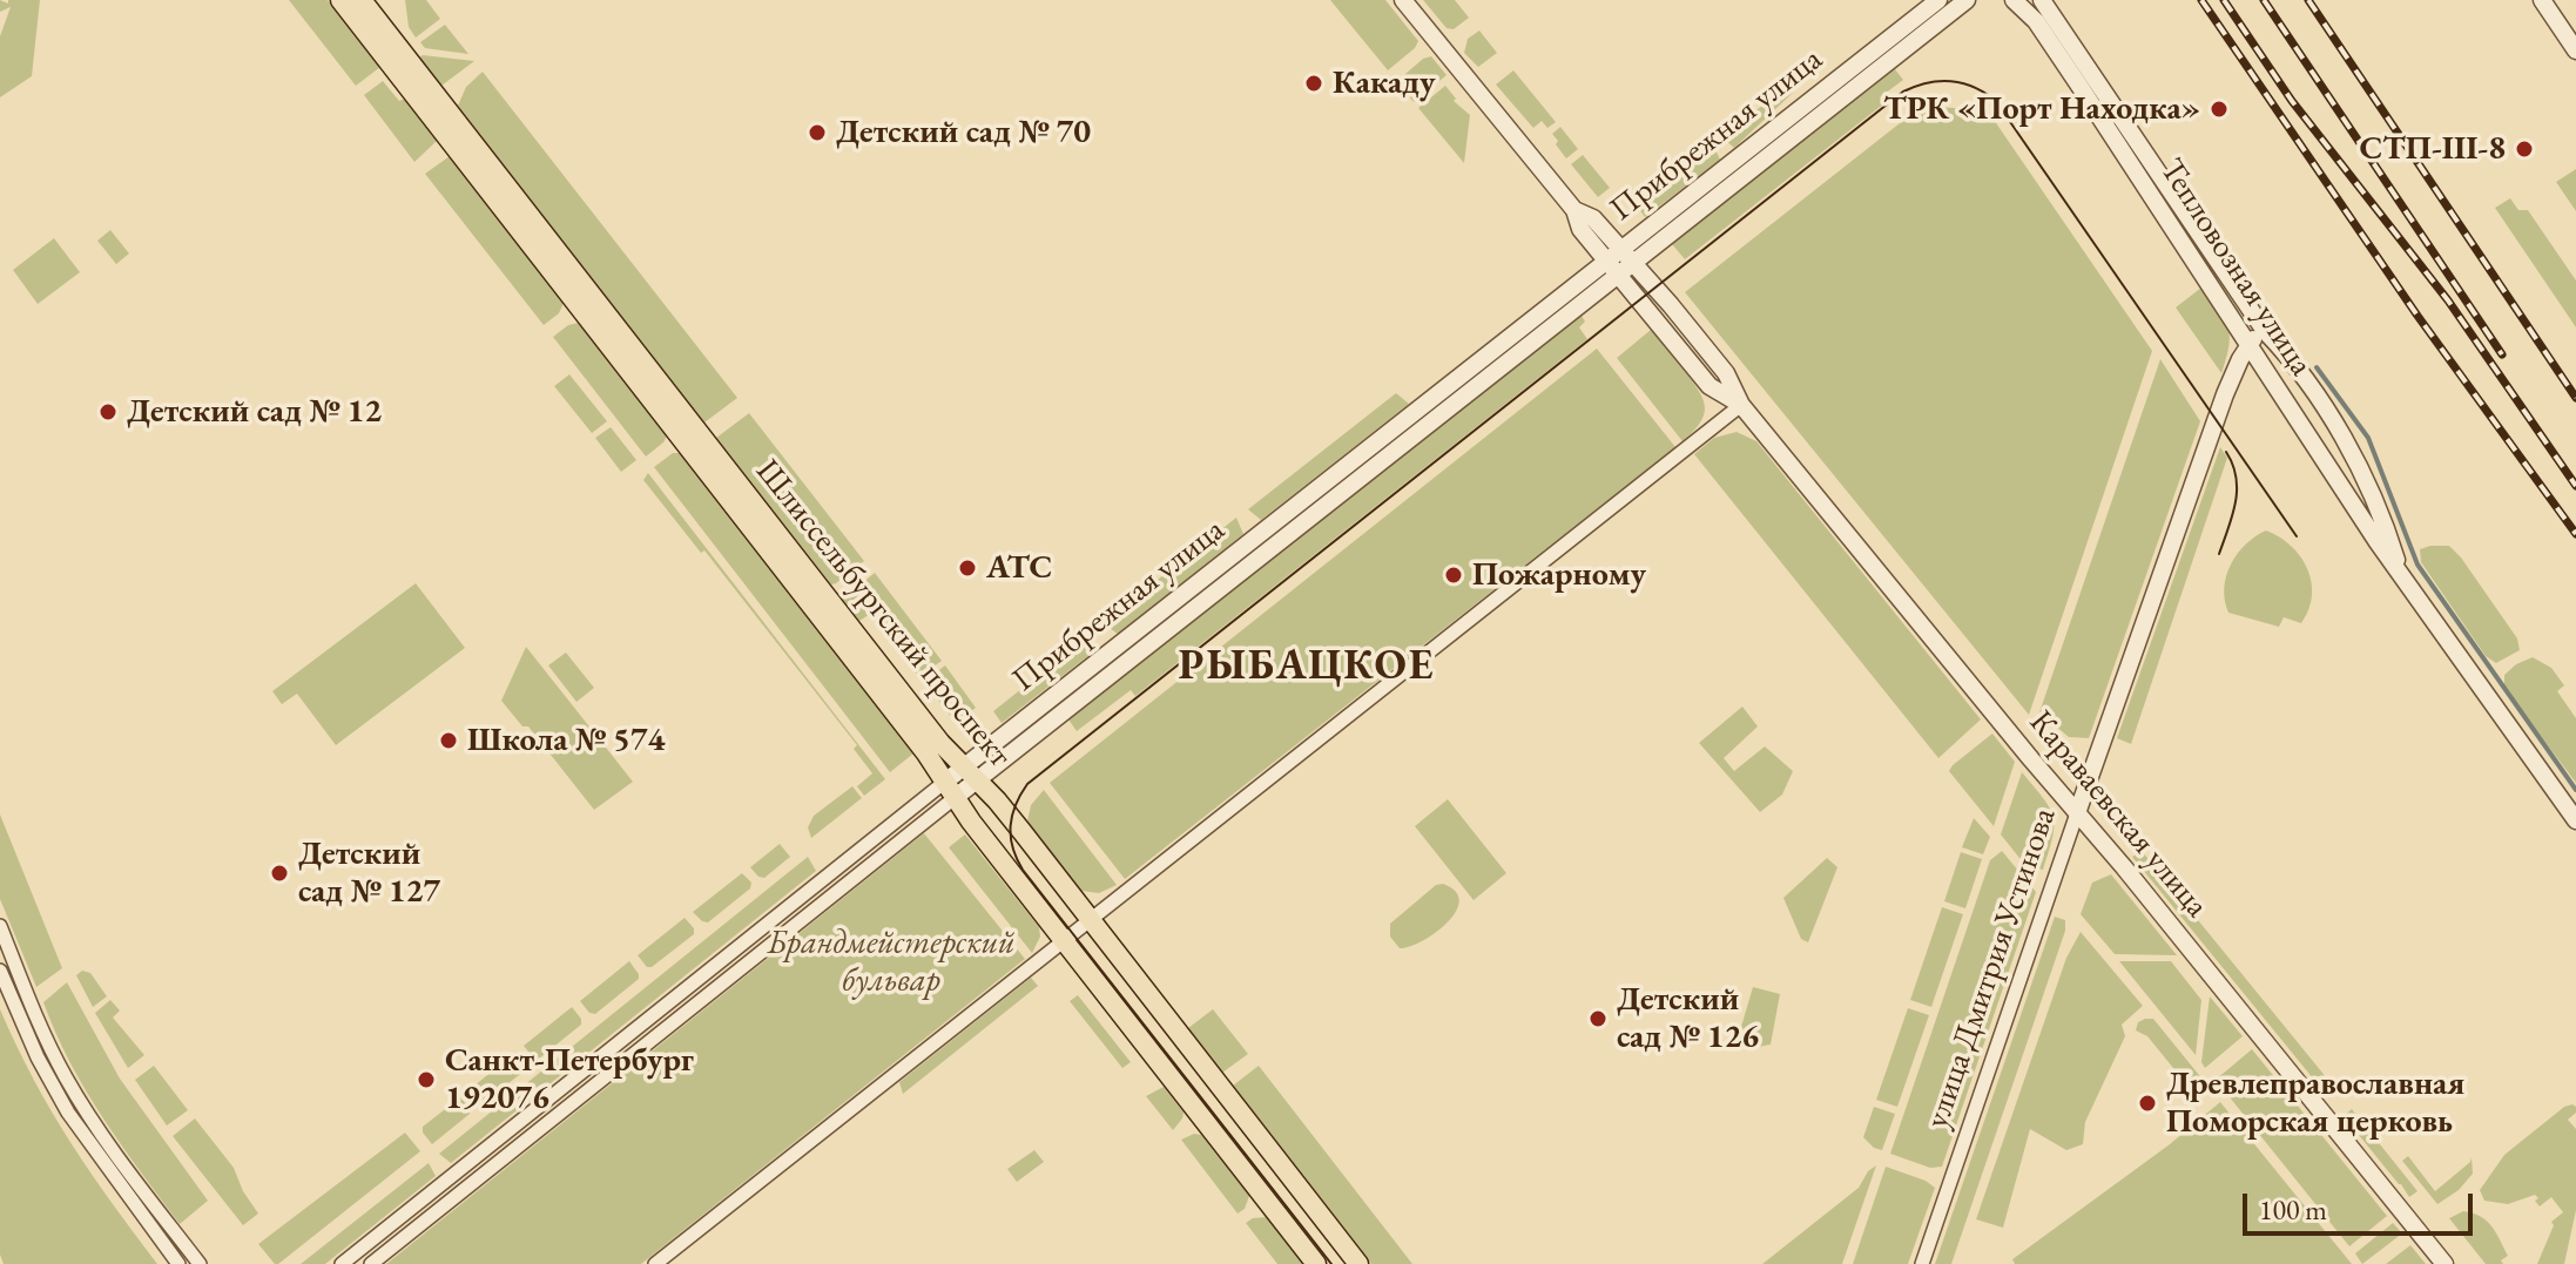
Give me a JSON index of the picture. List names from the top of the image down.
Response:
{
  "streets": {
    "main road": ["Шлиссельбургский проспект"],
    "street": [
      "Прибрежная улица",
      "Тепловозная улица",
      "Караваевская улица",
      "улица Дмитрия Устинова"
    ]
  },
  "crossings": [
    ["Прибрежная улица", "Шлиссельбургский проспект"],
    ["Прибрежная улица", "Караваевская улица"],
    ["Тепловозная улица", "улица Дмитрия Устинова"],
    ["Караваевская улица", "улица Дмитрия Устинова"]
  ],
  "districts": ["РЫБАЦКОЕ"],
  "parks": ["Брандмейстерский бульвар"],
  "places": [
    "Какаду",
    "ТРК «Порт Находка»",
    "Детский сад № 70",
    "СТП-III-8",
    "Детский сад № 12",
    "АТС",
    "Пожарному",
    "Школа № 574",
    "Детский сад № 127",
    "Детский сад № 126",
    "Санкт-Петербург 192076",
    "Древлеправославная Поморская церковь"
  ],
  "scale_bar": "100 m"
}
